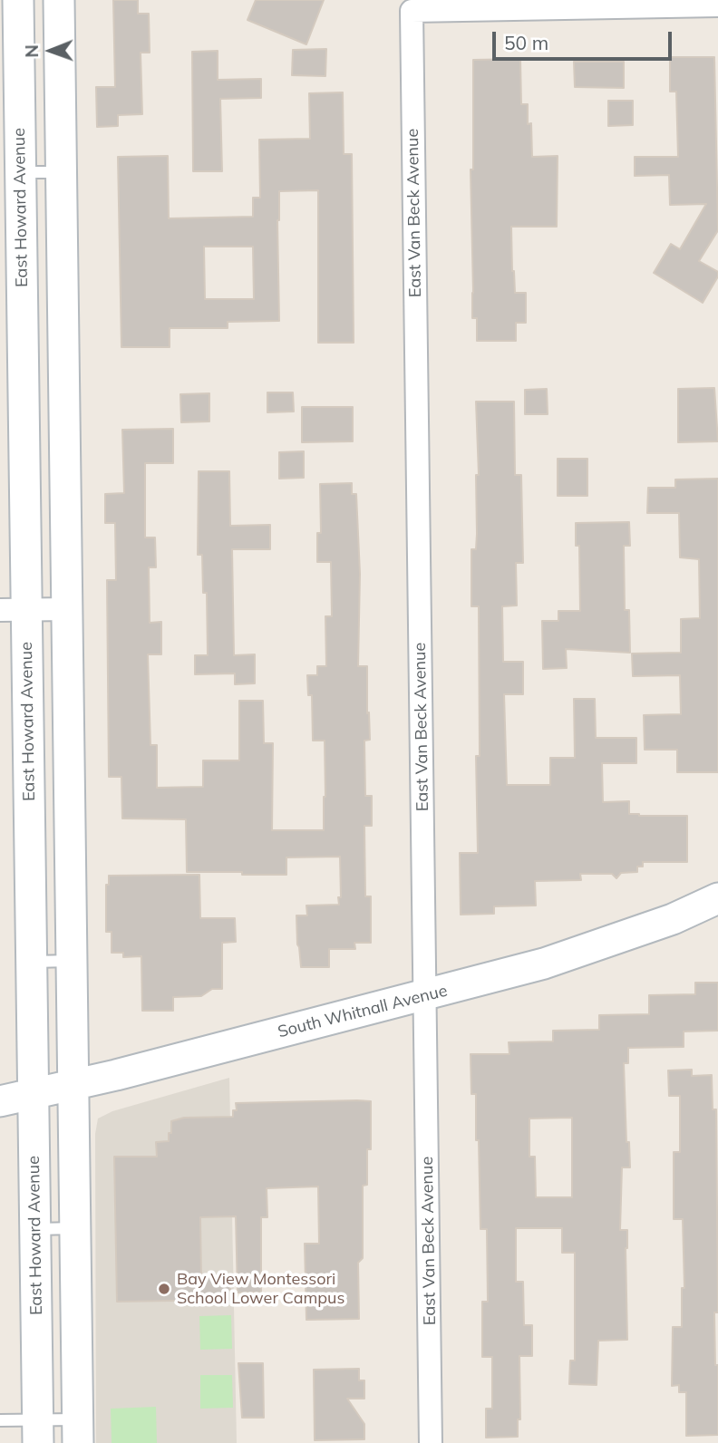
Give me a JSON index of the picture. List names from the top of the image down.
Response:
{
  "streets": {
    "main road": ["East Howard Avenue", "South Whitnall Avenue"],
    "street": ["East Van Beck Avenue"]
  },
  "crossings": [
    ["East Howard Avenue", "South Whitnall Avenue"],
    ["East Van Beck Avenue", "South Whitnall Avenue"]
  ],
  "places": ["Bay View Montessori School Lower Campus"],
  "scale_bar": "50 m",
  "north": "left"
}
